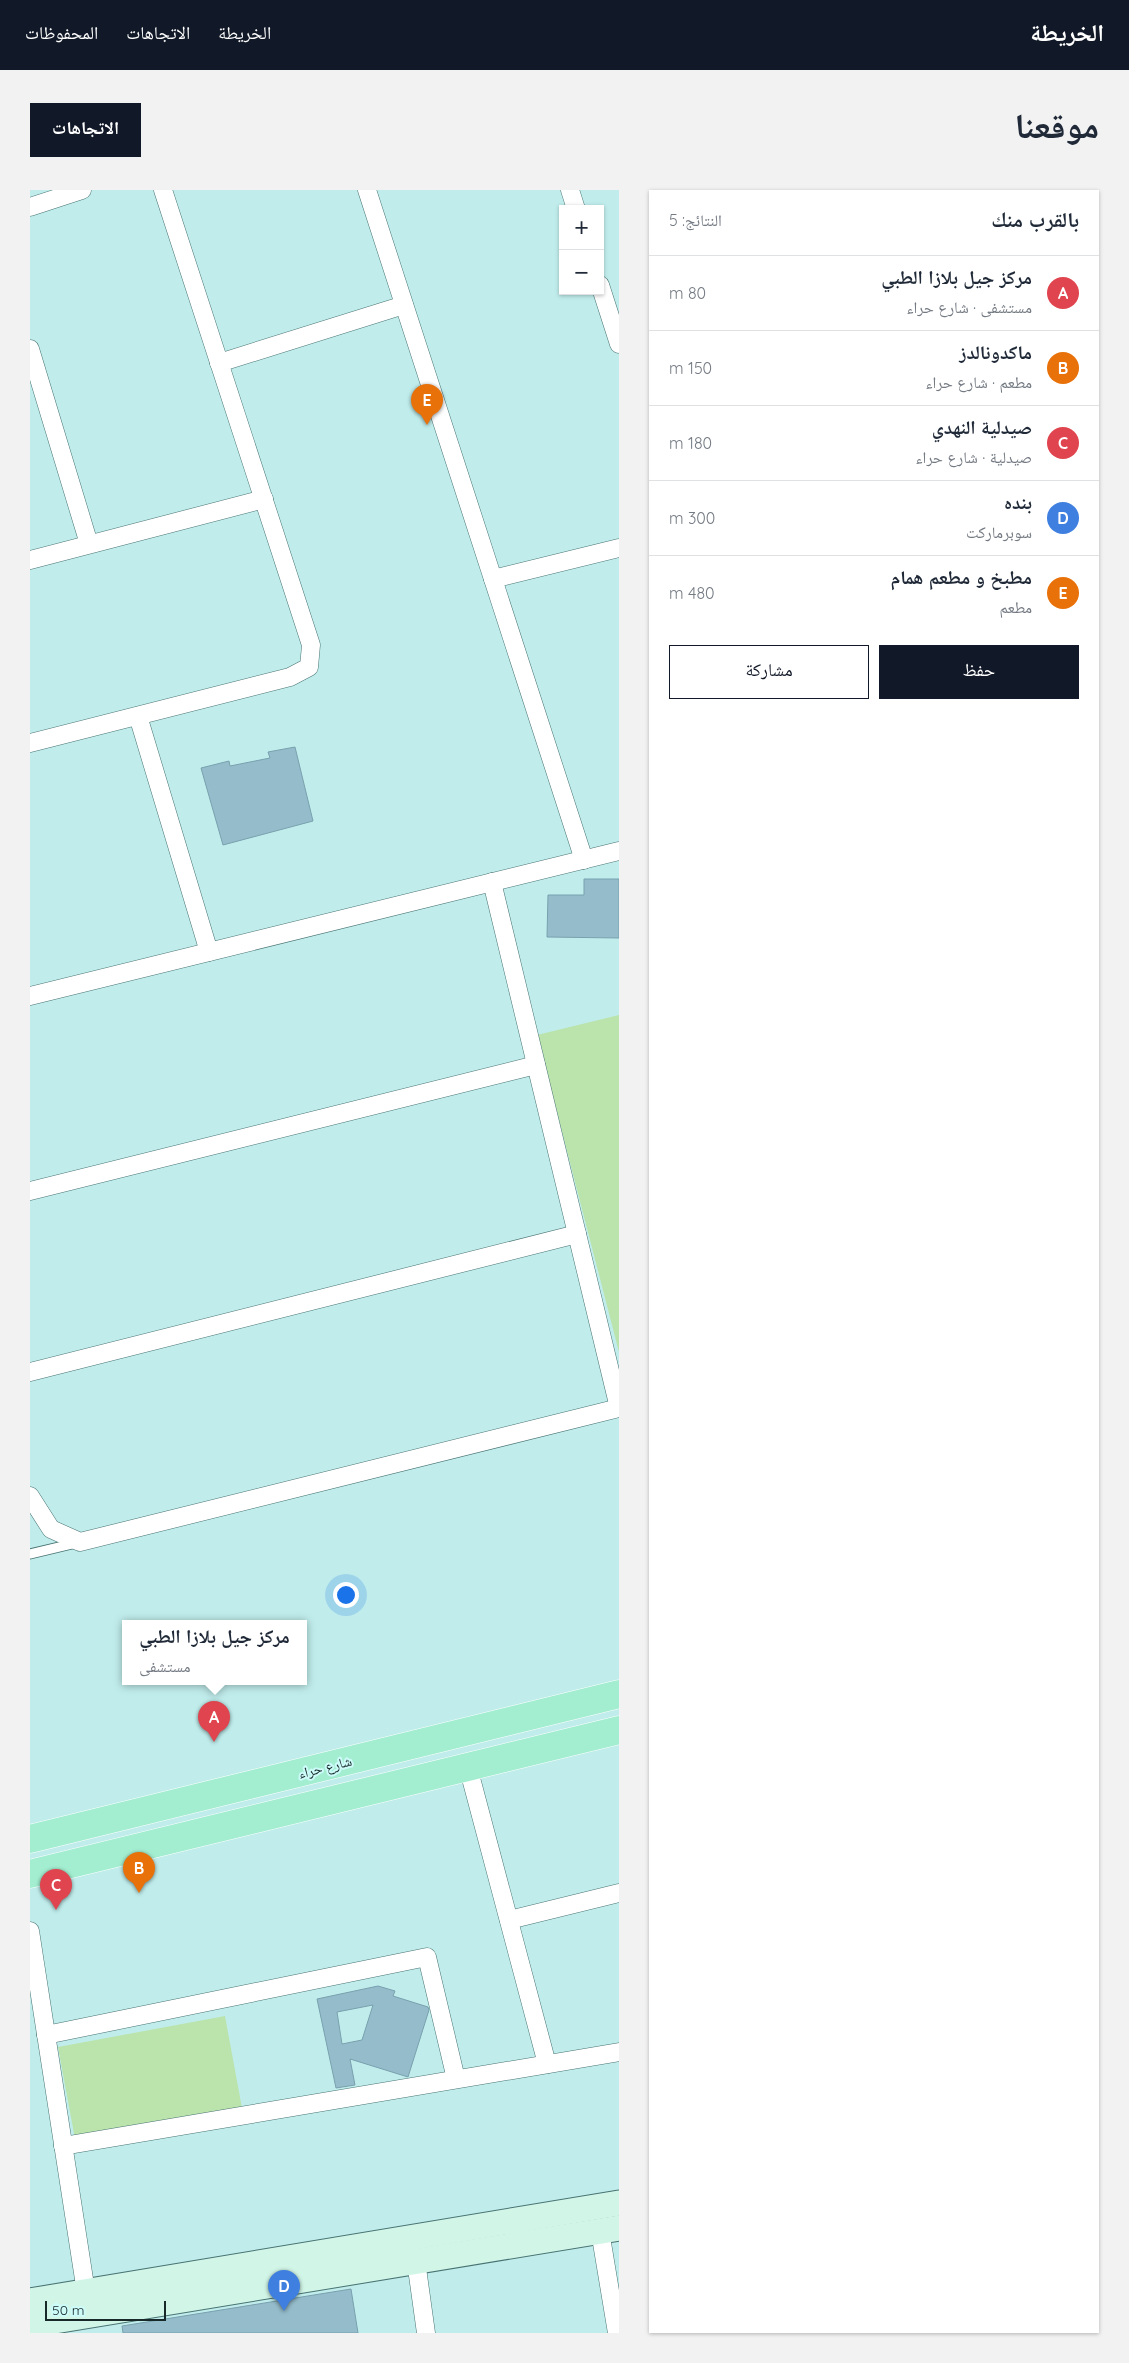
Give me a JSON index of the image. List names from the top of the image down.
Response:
{
  "streets": {
    "main road": ["شارع حراء"]
  },
  "scale_bar": "50 m",
  "page": {
    "header": "الخريطة",
    "nav": ["الخريطة", "الاتجاهات", "المحفوظات"],
    "title": "موقعنا",
    "buttons": [
      "الاتجاهات",
      ["حفظ", "مشاركة"]
    ],
    "heading": ["بالقرب منك", "النتائج: 5"],
    "map_buttons": ["+", "−"],
    "list": [
      {
        "mark": "A",
        "name": "مركز جيل بلازا الطبي",
        "note": "مستشفى · شارع حراء",
        "value": "80 m"
      },
      {
        "mark": "B",
        "name": "ماكدونالدز",
        "note": "مطعم · شارع حراء",
        "value": "150 m"
      },
      {
        "mark": "C",
        "name": "صيدلية النهدي",
        "note": "صيدلية · شارع حراء",
        "value": "180 m"
      },
      {
        "mark": "D",
        "name": "بنده",
        "note": "سوبرماركت",
        "value": "300 m"
      },
      {
        "mark": "E",
        "name": "مطبخ و مطعم همام",
        "note": "مطعم",
        "value": "480 m"
      }
    ],
    "pins": [
      "E",
      "A",
      "B",
      "C",
      "D"
    ],
    "popup": ["مركز جيل بلازا الطبي", "مستشفى"],
    "scale": "50 m"
  }
}
